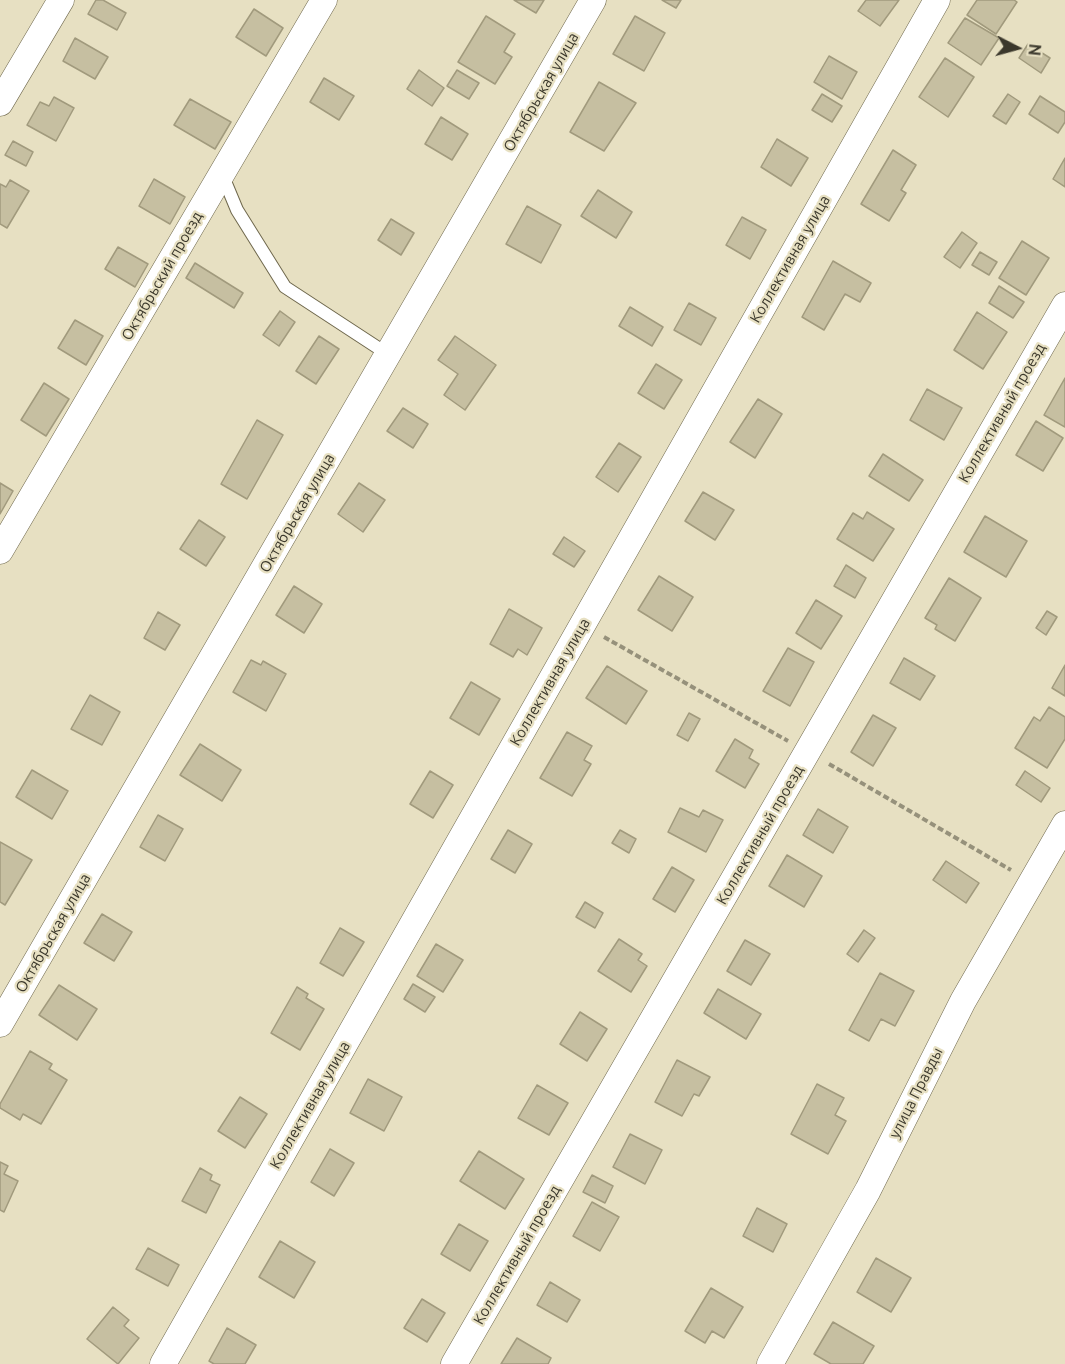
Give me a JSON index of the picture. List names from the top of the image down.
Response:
{
  "streets": {
    "street": [
      "Октябрьская улица",
      "Коллективная улица",
      "Октябрьский проезд",
      "Коллективный проезд",
      "улица Правды"
    ]
  },
  "north": "right"
}
